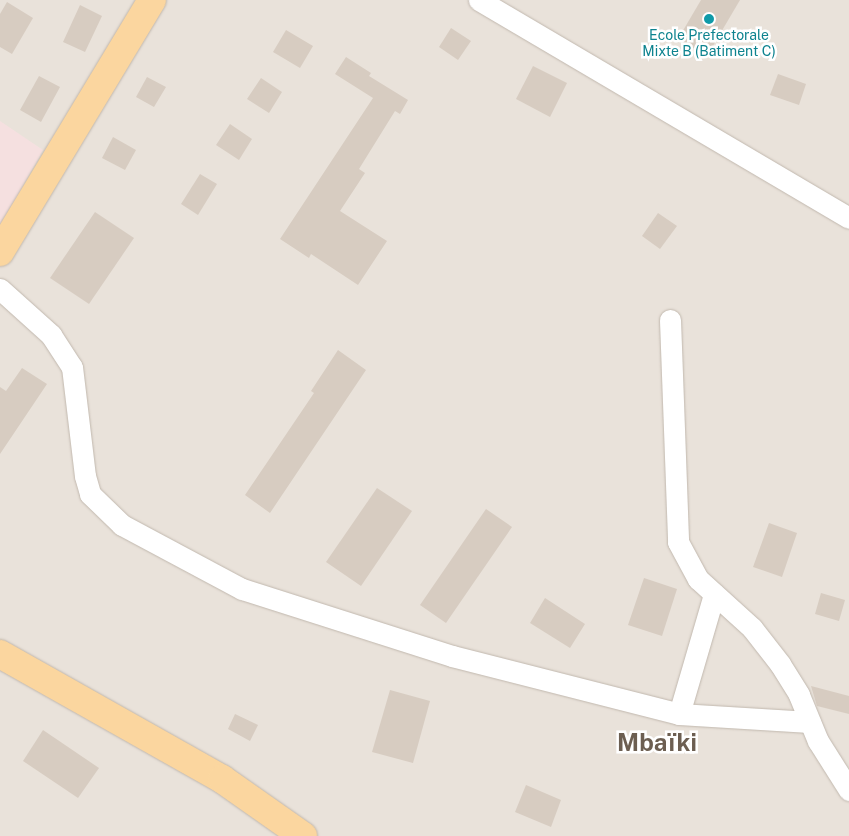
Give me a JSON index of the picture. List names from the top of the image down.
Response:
{
  "districts": ["Mbaïki"],
  "places": ["Ecole Prefectorale Mixte B (Batiment C)"]
}
